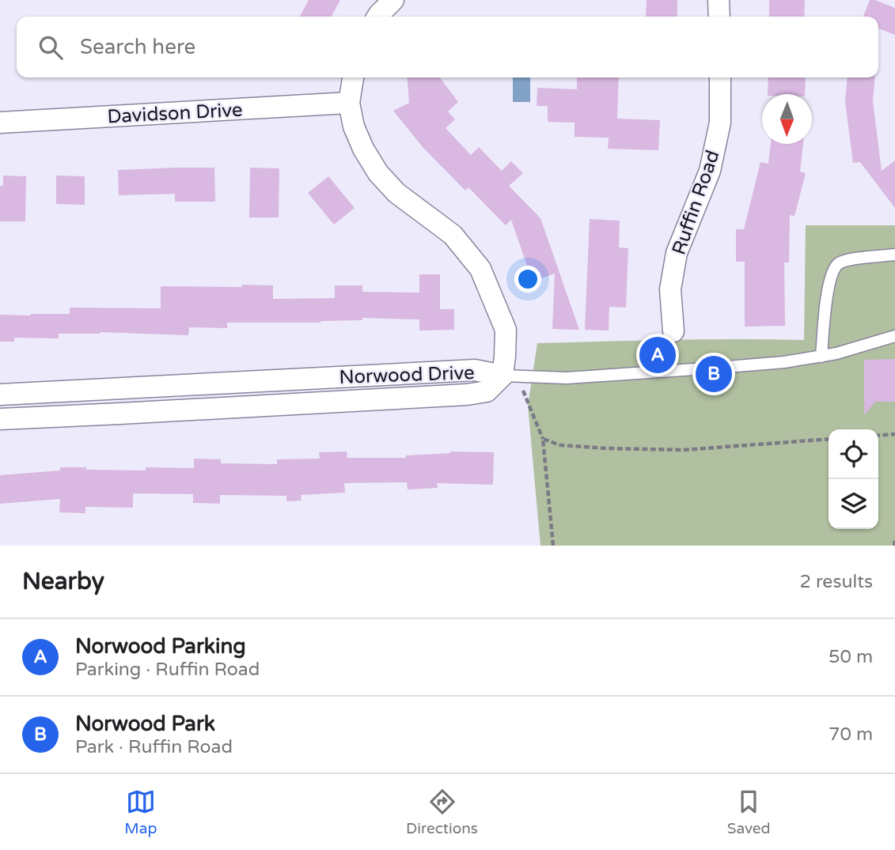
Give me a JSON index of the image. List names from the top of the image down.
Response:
{
  "streets": {
    "street": ["Davidson Drive", "Ruffin Road", "Norwood Drive"]
  },
  "north": "bottom",
  "page": {
    "search": "Search here",
    "pins": ["A", "B"],
    "heading": ["Nearby", "2 results"],
    "list": [
      {
        "mark": "A",
        "name": "Norwood Parking",
        "note": "Parking · Ruffin Road",
        "value": "50 m"
      },
      {
        "mark": "B",
        "name": "Norwood Park",
        "note": "Park · Ruffin Road",
        "value": "70 m"
      }
    ],
    "nav": ["Map", "Directions", "Saved"]
  }
}
